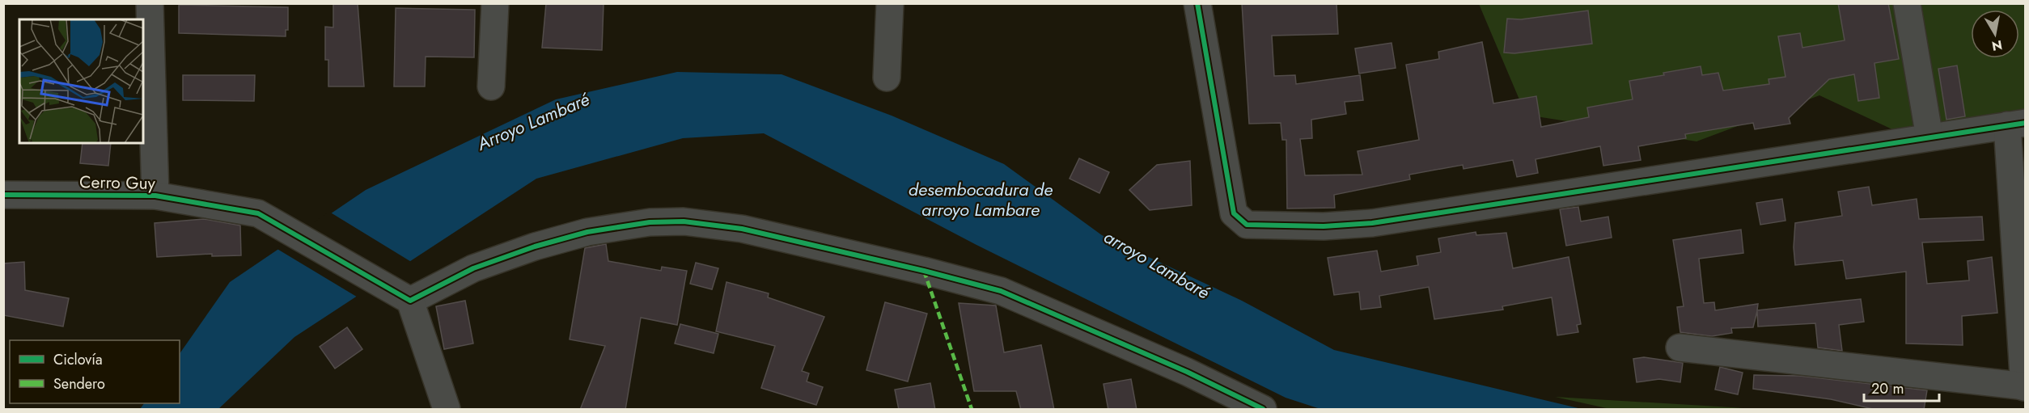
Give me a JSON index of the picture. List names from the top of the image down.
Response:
{
  "streets": {
    "street": ["Cerro Guy"]
  },
  "water": ["Arroyo Lambaré", "desembocadura de arroyo Lambare", "arroyo Lambaré"],
  "legend": ["Ciclovía", "Sendero"],
  "scale_bar": "20 m",
  "north": "bottom"
}
